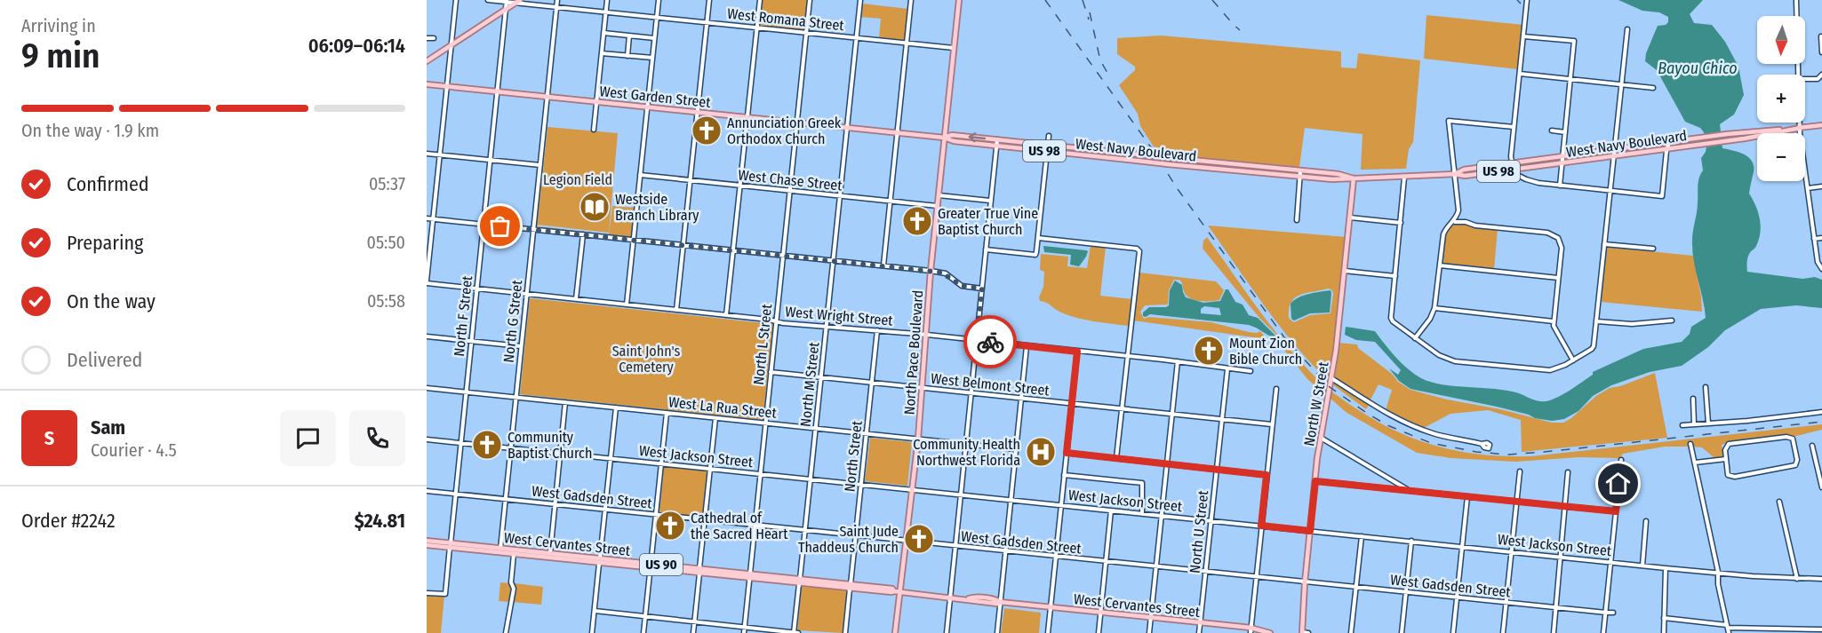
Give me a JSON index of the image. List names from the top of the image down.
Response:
{
  "streets": {
    "main road": [
      "West Garden Street",
      "West Navy Boulevard",
      "US 98",
      "North Pace Boulevard",
      "North W Street",
      "West Cervantes Street",
      "US 90"
    ],
    "street": [
      "West Romana Street",
      "West Chase Street",
      "North F Street",
      "West Wright Street",
      "North G Street",
      "North L Street",
      "North M Street",
      "West Belmont Street",
      "West La Rua Street",
      "West Jackson Street",
      "North Street",
      "West Gadsden Street",
      "North U Street"
    ]
  },
  "crossings": [
    ["West Romana Street", "North F Street"],
    ["West Romana Street", "North G Street"],
    ["West Romana Street", "North L Street"],
    ["West Romana Street", "North Pace Boulevard"],
    ["West Romana Street", "North M Street"],
    ["West Garden Street", "West Navy Boulevard"],
    ["West Garden Street", "North F Street"],
    ["West Garden Street", "North G Street"],
    ["West Garden Street", "North L Street"],
    ["West Garden Street", "North Pace Boulevard"],
    ["West Garden Street", "North M Street"],
    ["West Navy Boulevard", "North Pace Boulevard"],
    ["West Navy Boulevard", "North W Street"],
    ["West Chase Street", "North L Street"],
    ["West Chase Street", "North Pace Boulevard"],
    ["West Chase Street", "North M Street"],
    ["North F Street", "West Wright Street"],
    ["North F Street", "West La Rua Street"],
    ["North F Street", "West Jackson Street"],
    ["North F Street", "West Gadsden Street"],
    ["North F Street", "West Cervantes Street"],
    ["West Wright Street", "North G Street"],
    ["West Wright Street", "North L Street"],
    ["West Wright Street", "North Pace Boulevard"],
    ["West Wright Street", "North M Street"],
    ["West Wright Street", "North Street"],
    ["West Wright Street", "North U Street"],
    ["North G Street", "West La Rua Street"],
    ["North G Street", "West Jackson Street"],
    ["North G Street", "West Gadsden Street"],
    ["North G Street", "West Cervantes Street"],
    ["North L Street", "West Belmont Street"],
    ["North L Street", "West La Rua Street"],
    ["North L Street", "West Jackson Street"],
    ["North L Street", "West Gadsden Street"],
    ["North L Street", "West Cervantes Street"],
    ["North Pace Boulevard", "West Belmont Street"],
    ["North Pace Boulevard", "West La Rua Street"],
    ["North Pace Boulevard", "West Jackson Street"],
    ["North Pace Boulevard", "West Gadsden Street"],
    ["North Pace Boulevard", "West Cervantes Street"],
    ["North M Street", "West Belmont Street"],
    ["North M Street", "West La Rua Street"],
    ["North M Street", "West Jackson Street"],
    ["North M Street", "West Gadsden Street"],
    ["North M Street", "West Cervantes Street"],
    ["West Belmont Street", "North Street"],
    ["West Belmont Street", "North U Street"],
    ["North W Street", "West Jackson Street"],
    ["North W Street", "West Gadsden Street"],
    ["West La Rua Street", "North Street"],
    ["West Jackson Street", "North Street"],
    ["West Jackson Street", "North U Street"],
    ["North Street", "West Gadsden Street"],
    ["North Street", "West Cervantes Street"],
    ["West Gadsden Street", "North U Street"],
    ["North U Street", "West Cervantes Street"]
  ],
  "water": ["Bayou Chico"],
  "parks": ["Legion Field", "Saint John's Cemetery"],
  "places": {
    "church": [
      "Annunciation Greek Orthodox Church",
      "Greater True Vine Baptist Church",
      "Mount Zion Bible Church",
      "Community Baptist Church",
      "Cathedral of the Sacred Heart",
      "Saint Jude Thaddeus Church"
    ],
    "library": ["Westside Branch Library"],
    "hospital": ["Community Health Northwest Florida"]
  },
  "north": "bottom",
  "page": {
    "heading": ["9 min", "Arriving in", "06:09–06:14"],
    "panel": [
      "Sam",
      "Courier · 4.5",
      "Order #2242",
      "$24.81"
    ],
    "map_buttons": ["+", "−"],
    "bar": "On the way · 1.9 km",
    "list": [
      ["Confirmed", "05:37"],
      ["Preparing", "05:50"],
      ["On the way", "05:58"],
      "Delivered"
    ],
    "round": "S"
  }
}
